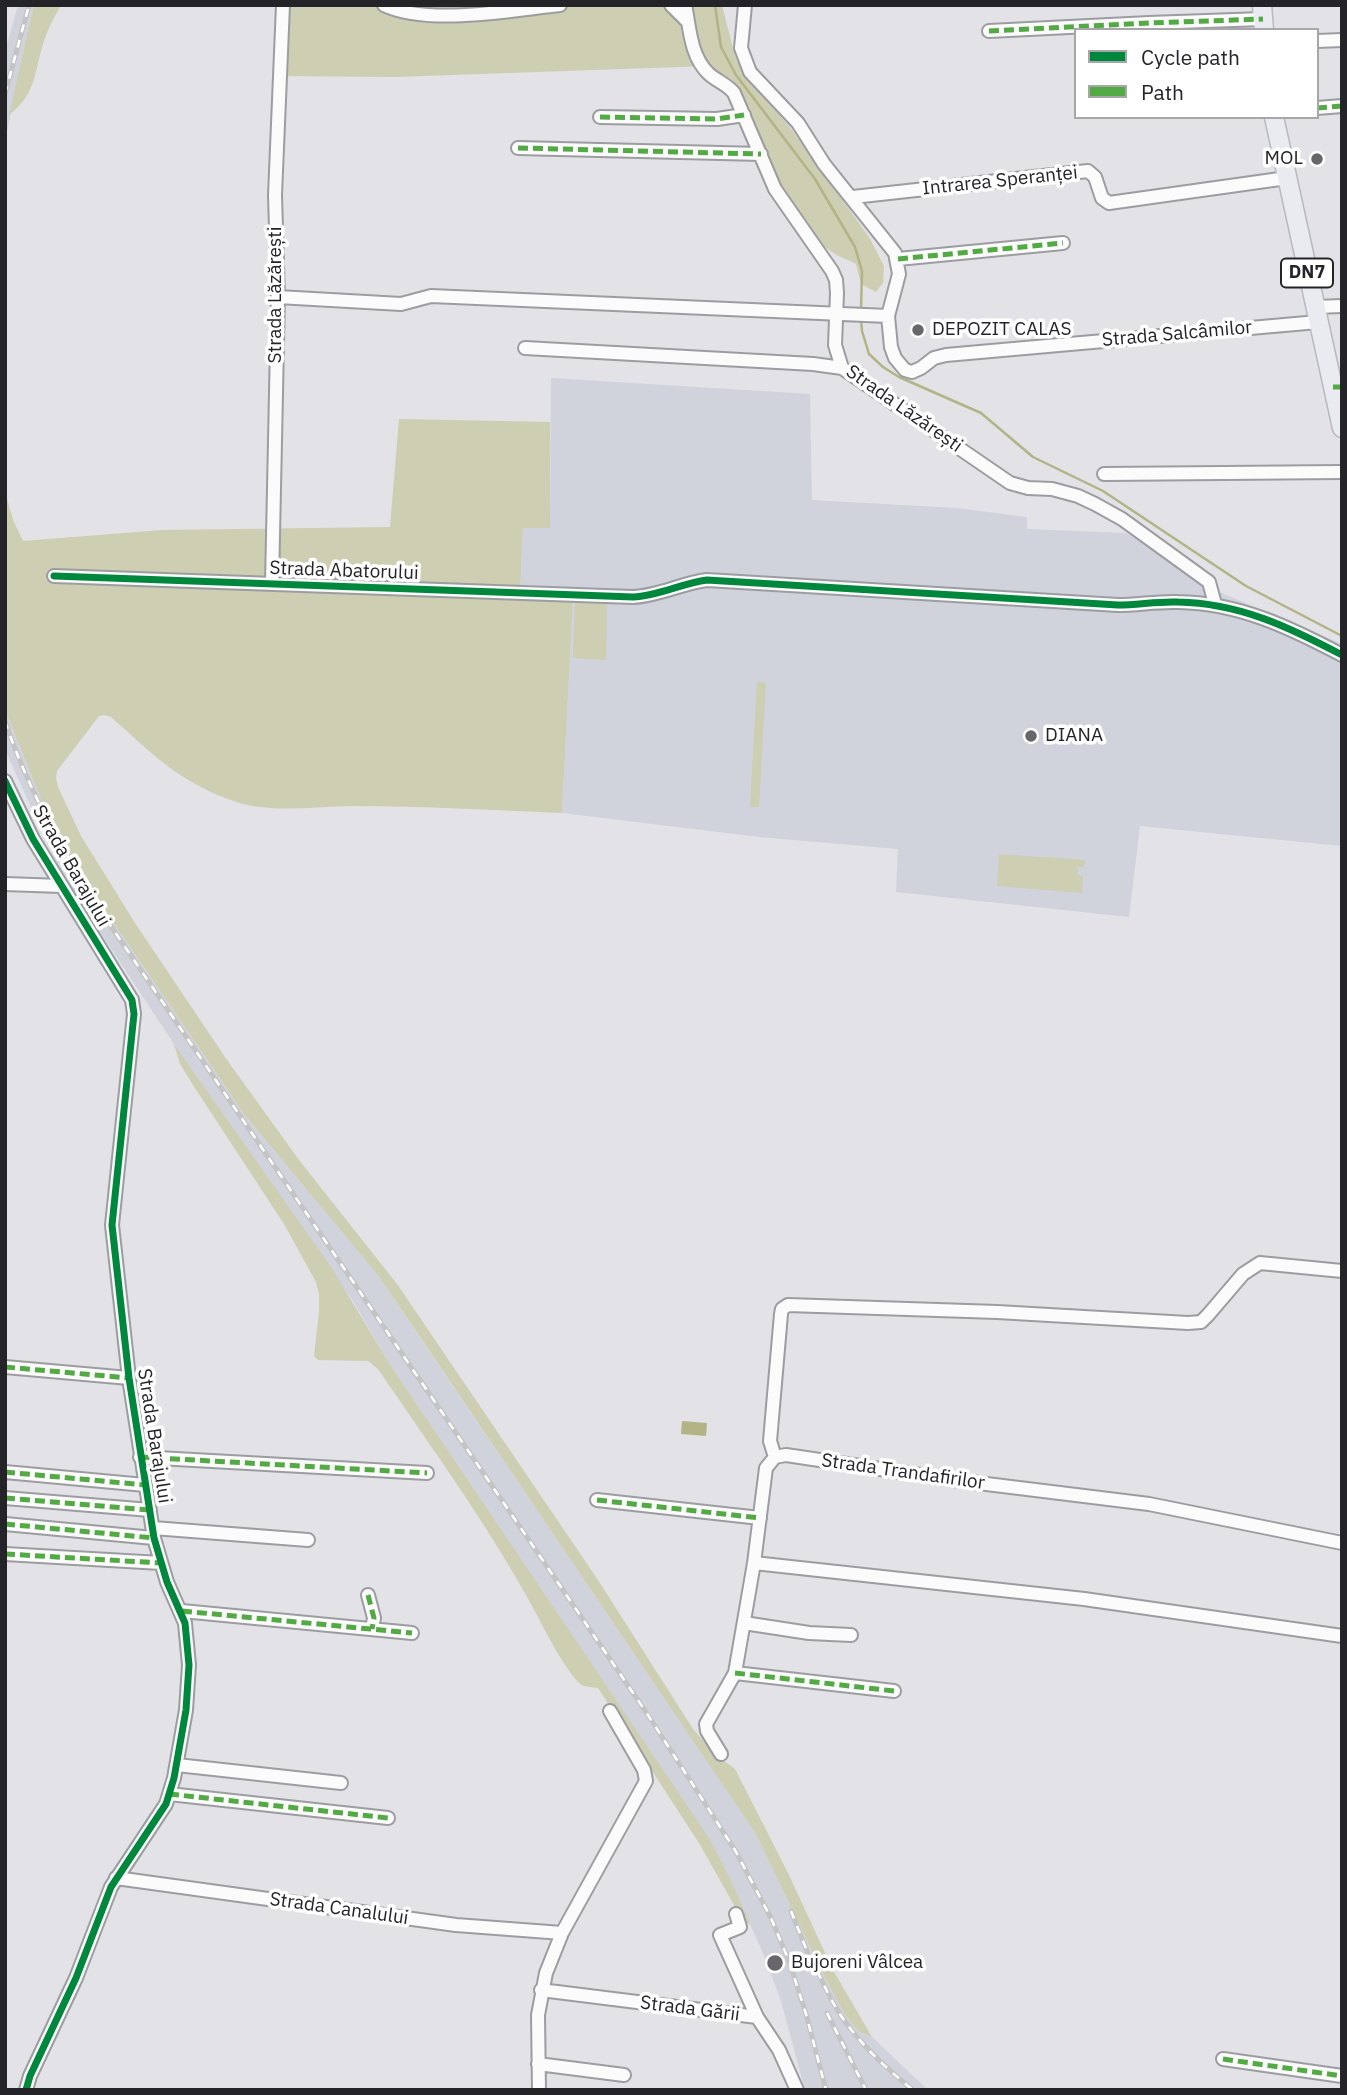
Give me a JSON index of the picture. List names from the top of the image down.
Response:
{
  "streets": {
    "highway": ["DN7"],
    "street": [
      "Intrarea Speranței",
      "Strada Lăzărești",
      "Strada Salcâmilor",
      "Strada Abatorului",
      "Strada Barajului",
      "Strada Trandafirilor",
      "Strada Canalului",
      "Strada Gării"
    ]
  },
  "crossings": [
    ["Intrarea Speranței", "DN7"],
    ["DN7", "Strada Salcâmilor"],
    ["Strada Lăzărești", "Strada Abatorului"],
    ["Strada Barajului", "Strada Canalului"]
  ],
  "places": [
    "MOL",
    "DEPOZIT CALAS",
    "DIANA",
    "Bujoreni Vâlcea"
  ],
  "legend": ["Cycle path", "Path"]
}
